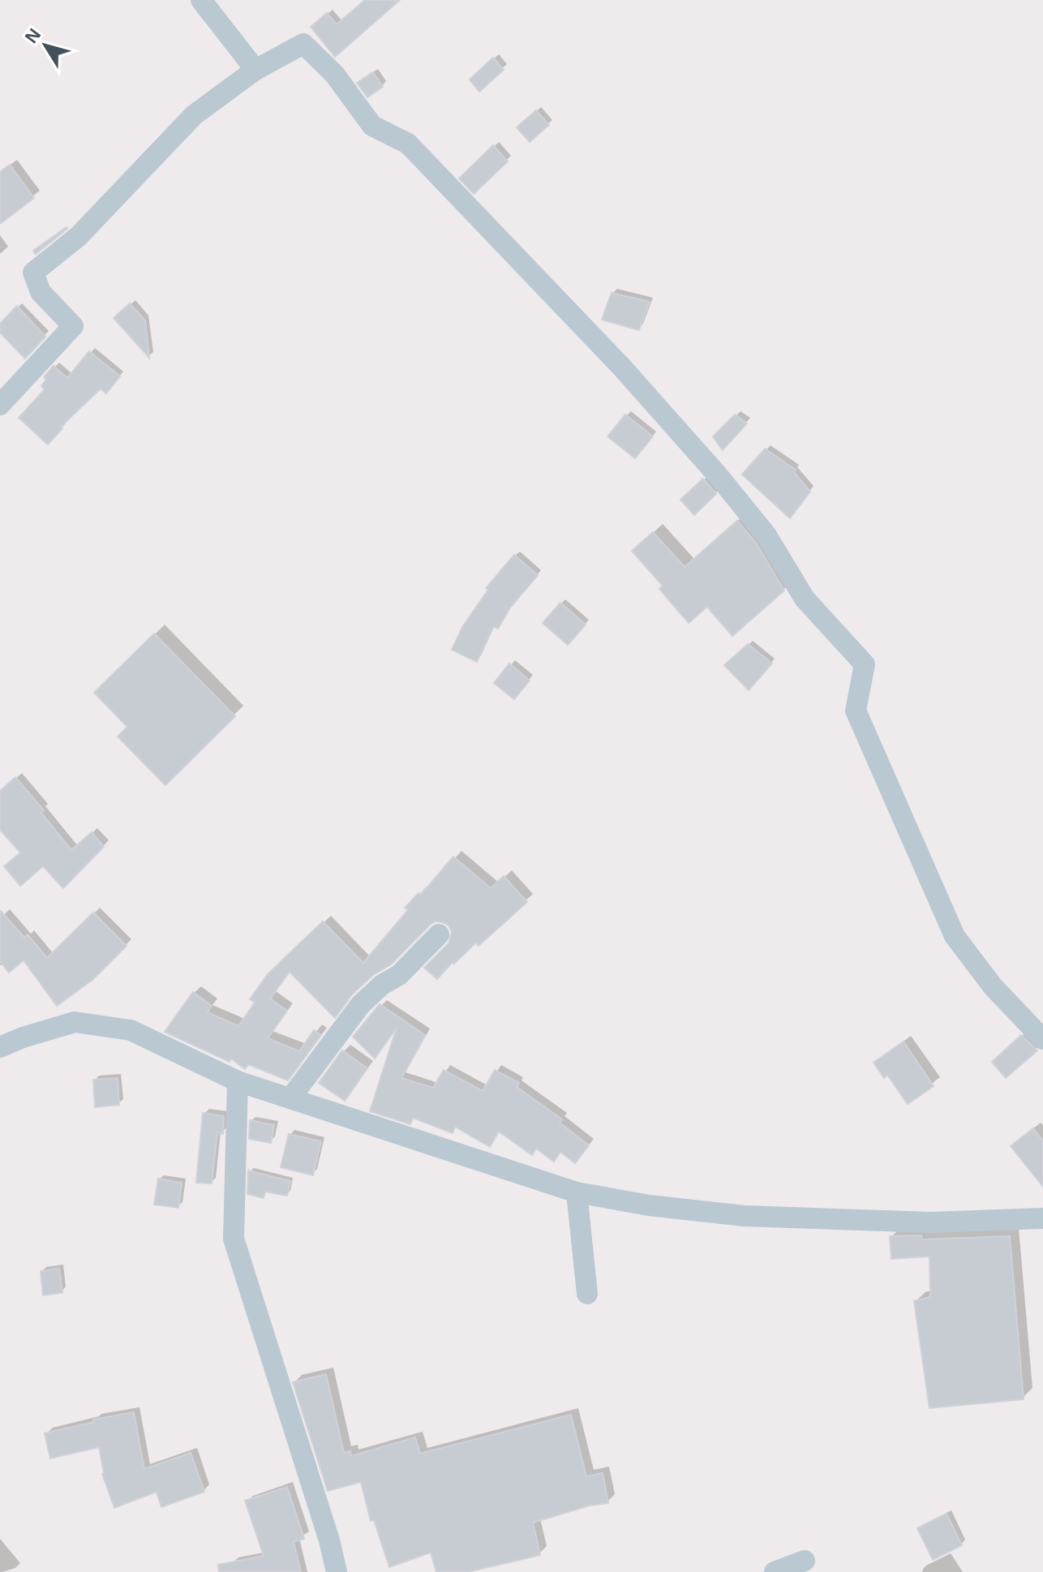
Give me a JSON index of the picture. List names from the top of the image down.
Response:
{
  "north": "top left"
}
